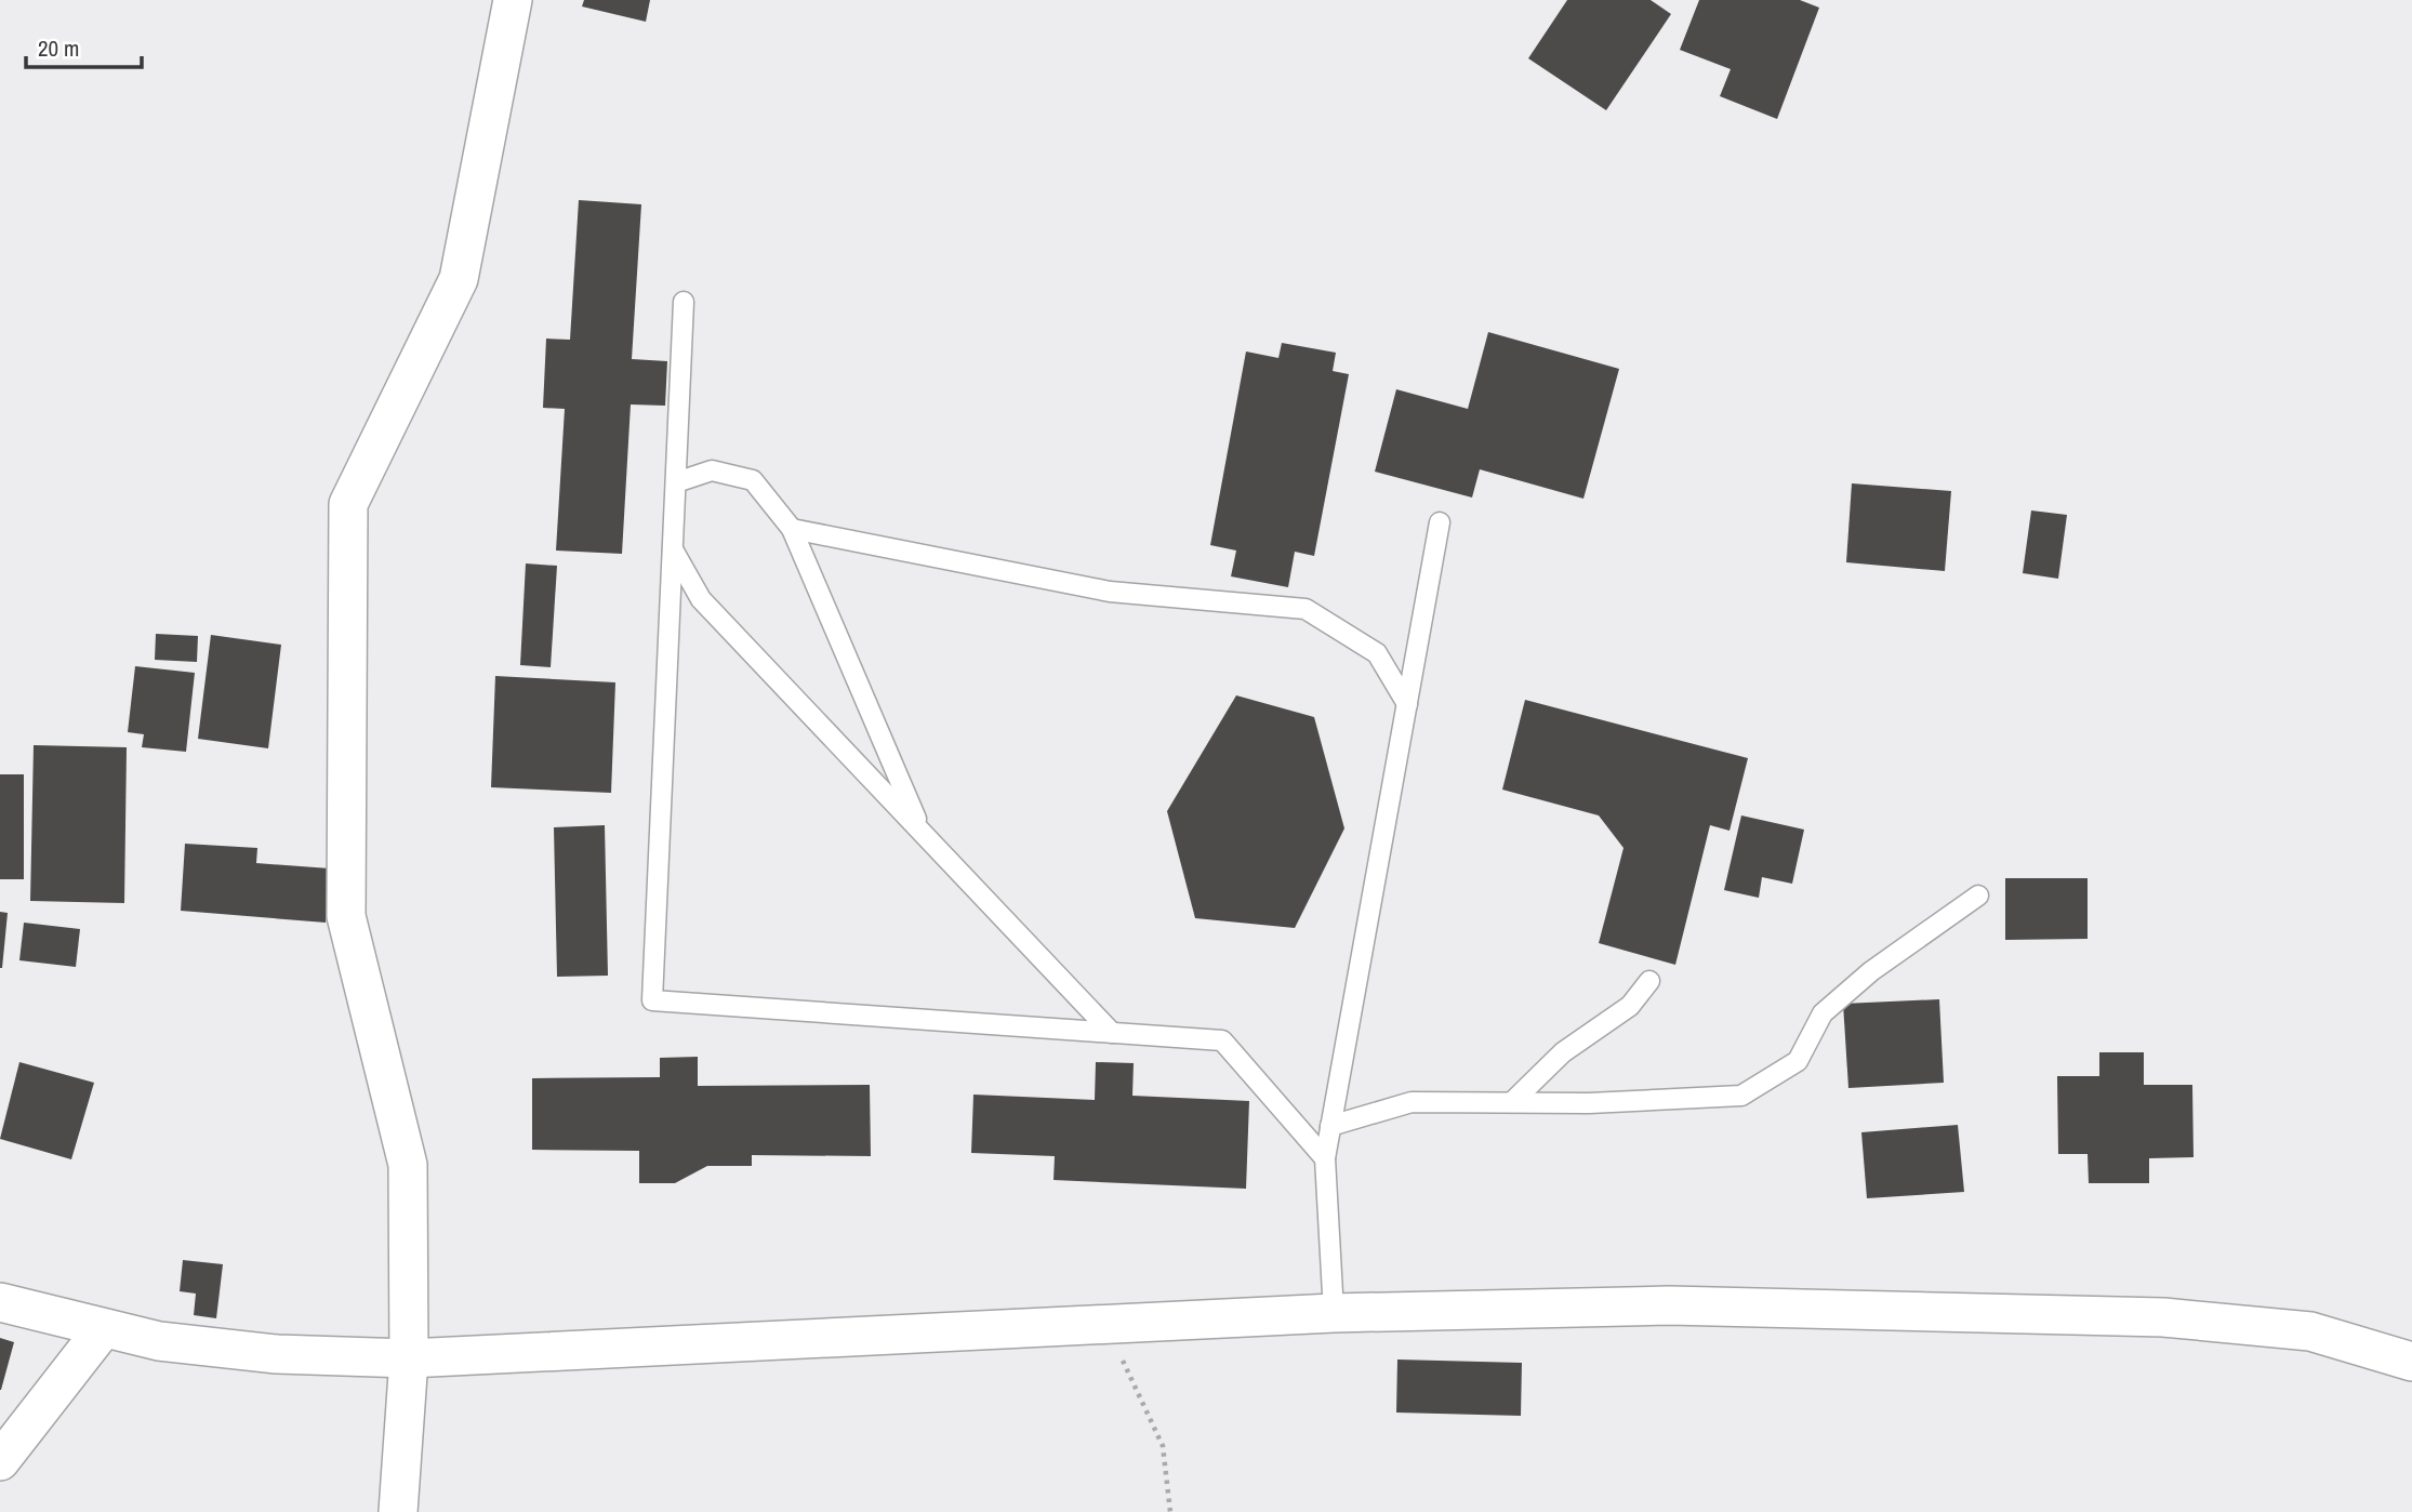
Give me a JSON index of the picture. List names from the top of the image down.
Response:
{
  "scale_bar": "20 m"
}
